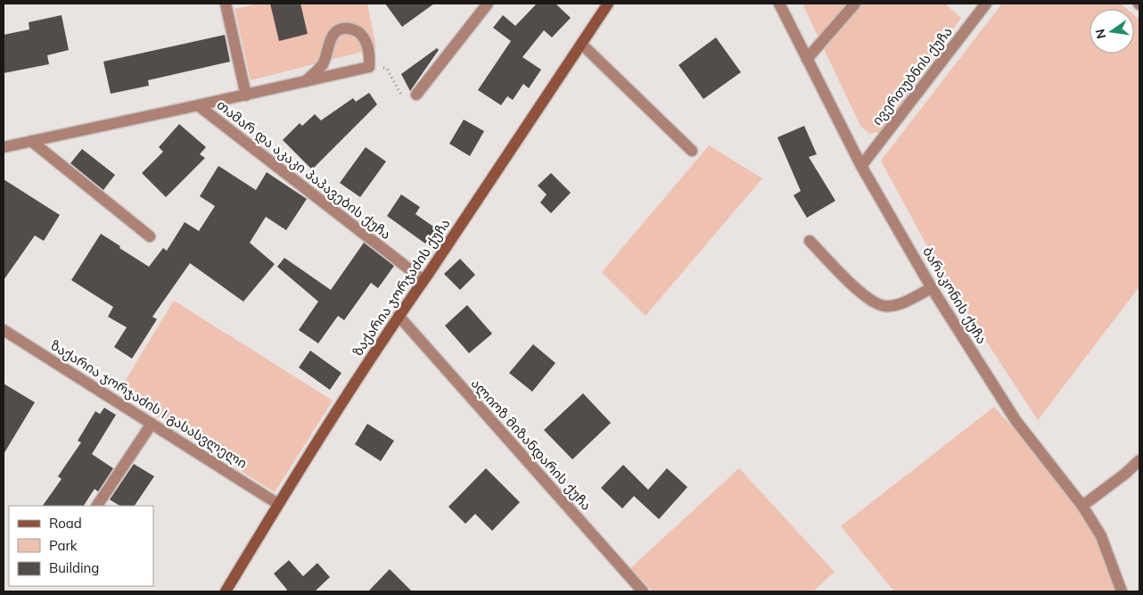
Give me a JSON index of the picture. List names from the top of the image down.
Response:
{
  "streets": {
    "street": [
      "ივერთუბნის ქუჩა",
      "თამარ და აკაკი პაპავების ქუჩა",
      "ზაქარია ჯორჯაძის ქუჩა",
      "ბარაკონის ქუჩა",
      "ზაქარია ჯორჯაძის I გასასვლელი",
      "ალიოზ მიზანდარის ქუჩა"
    ]
  },
  "crossings": [
    ["ივერთუბნის ქუჩა", "ბარაკონის ქუჩა"],
    ["თამარ და აკაკი პაპავების ქუჩა", "ზაქარია ჯორჯაძის ქუჩა"],
    ["ზაქარია ჯორჯაძის ქუჩა", "ზაქარია ჯორჯაძის I გასასვლელი"],
    ["ზაქარია ჯორჯაძის ქუჩა", "ალიოზ მიზანდარის ქუჩა"]
  ],
  "legend": ["Road", "Park", "Building"],
  "north": "left"
}
